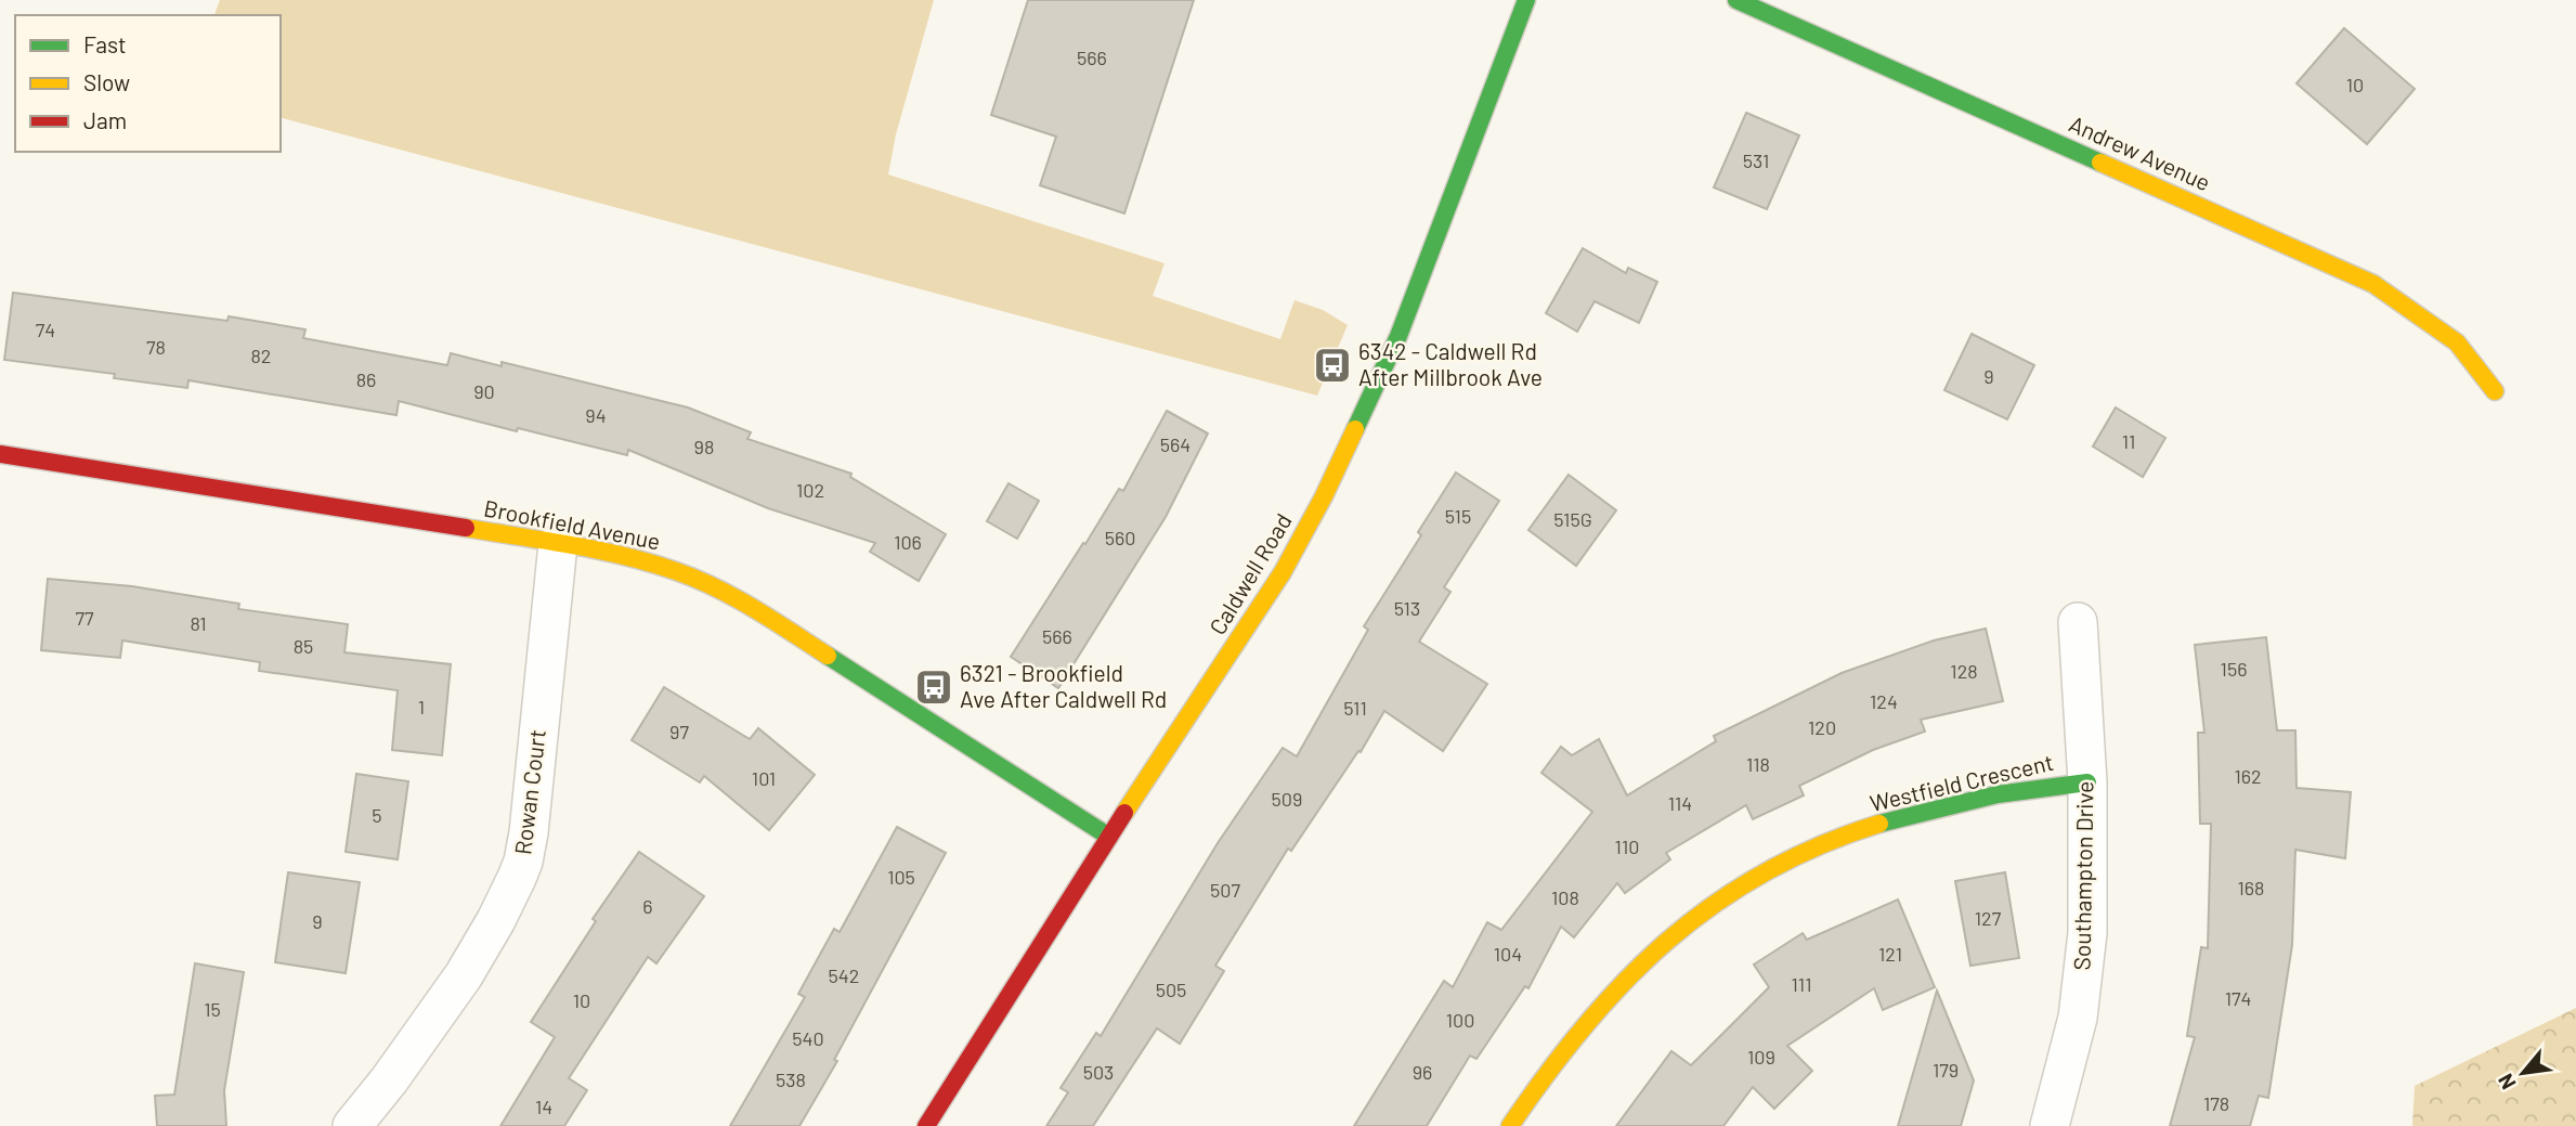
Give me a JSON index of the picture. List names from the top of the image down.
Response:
{
  "streets": {
    "street": [
      "Andrew Avenue",
      "Brookfield Avenue",
      "Caldwell Road",
      "Westfield Crescent",
      "Rowan Court",
      "Southampton Drive"
    ]
  },
  "crossings": [
    ["Brookfield Avenue", "Caldwell Road"],
    ["Brookfield Avenue", "Rowan Court"],
    ["Westfield Crescent", "Southampton Drive"]
  ],
  "places": {
    "bus stop": ["6342 - Caldwell Rd After Millbrook Ave", "6321 - Brookfield Ave After Caldwell Rd"]
  },
  "house_numbers": [
    "566",
    "10",
    "531",
    "74",
    "78",
    "82",
    "9",
    "86",
    "90",
    "94",
    "11",
    "564",
    "98",
    "102",
    "515",
    "515G",
    "560",
    "106",
    "513",
    "77",
    "81",
    "566",
    "85",
    "156",
    "128",
    "124",
    "1",
    "511",
    "120",
    "97",
    "118",
    "162",
    "101",
    "509",
    "114",
    "5",
    "110",
    "105",
    "168",
    "507",
    "108",
    "6",
    "127",
    "9",
    "104",
    "121",
    "542",
    "111",
    "505",
    "174",
    "10",
    "15",
    "100",
    "540",
    "109",
    "179",
    "503",
    "96",
    "538",
    "178",
    "14"
  ],
  "legend": ["Fast", "Slow", "Jam"],
  "north": "bottom left"
}
